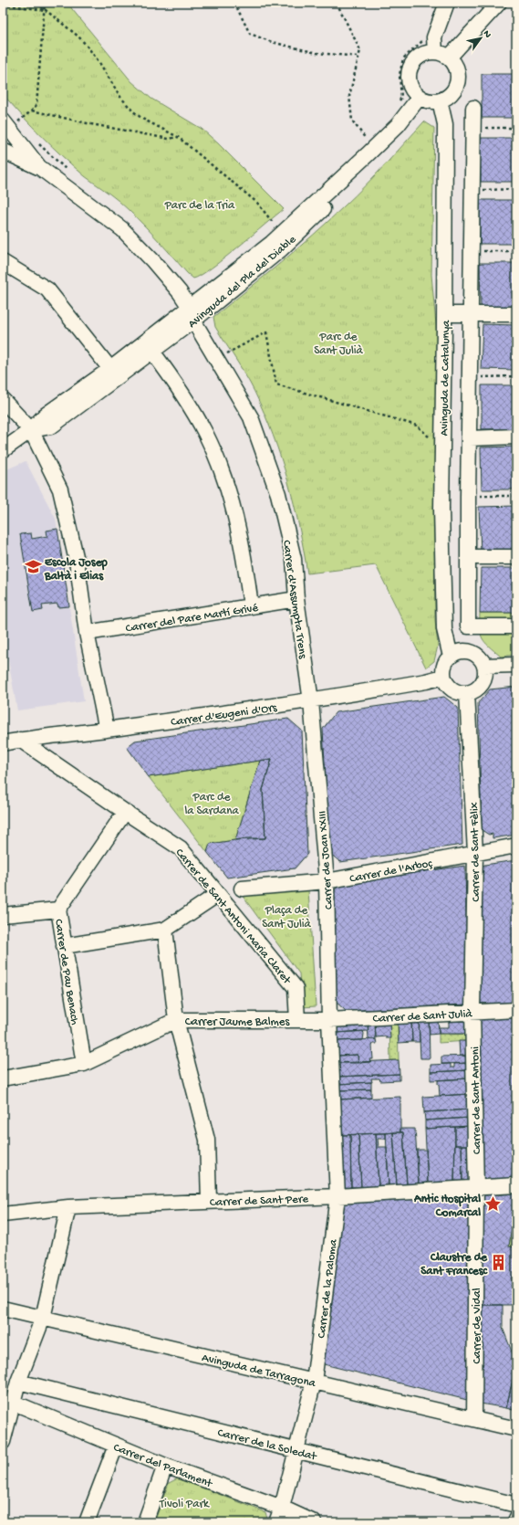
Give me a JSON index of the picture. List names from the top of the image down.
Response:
{
  "streets": {
    "street": [
      "Avinguda del Pla del Diable",
      "Avinguda de Catalunya",
      "Carrer d'Assumpta Trens",
      "Carrer del Pare Martí Grivé",
      "Carrer d'Eugeni d'Ors",
      "Carrer de Sant Fèlix",
      "Carrer de Joan XXIII",
      "Carrer de l'Arboç",
      "Carrer de Sant Antoni Maria Claret",
      "Carrer de Pau Benach",
      "Carrer de Sant Julià",
      "Carrer Jaume Balmes",
      "Carrer de Sant Antoni",
      "Carrer de Sant Pere",
      "Carrer de la Paloma",
      "Carrer de Vidal",
      "Avinguda de Tarragona",
      "Carrer de la Soledat",
      "Carrer del Parlament"
    ]
  },
  "crossings": [
    ["Avinguda del Pla del Diable", "Avinguda de Catalunya"],
    ["Avinguda del Pla del Diable", "Carrer d'Assumpta Trens"],
    ["Avinguda de Catalunya", "Carrer d'Eugeni d'Ors"],
    ["Avinguda de Catalunya", "Carrer de Sant Fèlix"],
    ["Carrer d'Assumpta Trens", "Carrer del Pare Martí Grivé"],
    ["Carrer d'Assumpta Trens", "Carrer d'Eugeni d'Ors"],
    ["Carrer d'Assumpta Trens", "Carrer de Joan XXIII"],
    ["Carrer d'Eugeni d'Ors", "Carrer de Sant Fèlix"],
    ["Carrer d'Eugeni d'Ors", "Carrer de Joan XXIII"],
    ["Carrer d'Eugeni d'Ors", "Carrer de Sant Antoni Maria Claret"],
    ["Carrer de Sant Fèlix", "Carrer de l'Arboç"],
    ["Carrer de Sant Fèlix", "Carrer de Sant Julià"],
    ["Carrer de Sant Fèlix", "Carrer de Sant Antoni"],
    ["Carrer de Joan XXIII", "Carrer de l'Arboç"],
    ["Carrer de Joan XXIII", "Carrer de Sant Julià"],
    ["Carrer de Joan XXIII", "Carrer Jaume Balmes"],
    ["Carrer de Joan XXIII", "Carrer de Sant Pere"],
    ["Carrer de Joan XXIII", "Carrer de la Paloma"],
    ["Carrer de Sant Antoni Maria Claret", "Carrer de Pau Benach"],
    ["Carrer de Sant Antoni Maria Claret", "Carrer Jaume Balmes"],
    ["Carrer de Pau Benach", "Carrer Jaume Balmes"],
    ["Carrer de Sant Julià", "Carrer Jaume Balmes"],
    ["Carrer de Sant Julià", "Carrer de Sant Antoni"],
    ["Carrer de Sant Antoni", "Carrer de Sant Pere"],
    ["Carrer de Sant Antoni", "Carrer de Vidal"],
    ["Carrer de Sant Pere", "Carrer de la Paloma"],
    ["Carrer de Sant Pere", "Carrer de Vidal"],
    ["Carrer de la Paloma", "Avinguda de Tarragona"],
    ["Carrer de la Paloma", "Carrer de la Soledat"],
    ["Carrer de la Paloma", "Carrer del Parlament"],
    ["Carrer de Vidal", "Avinguda de Tarragona"]
  ],
  "parks": [
    "Parc de la Tria",
    "Parc de Sant Julià",
    "Parc de la Sardana",
    "Plaça de Sant Julià",
    "Tivoli Park"
  ],
  "places": {
    "school or university": ["Escola Josep Baltà i Elias"],
    "place": ["Antic Hospital Comarcal"],
    "building": ["Claustre de Sant Francesc"]
  },
  "north": "top right"
}
